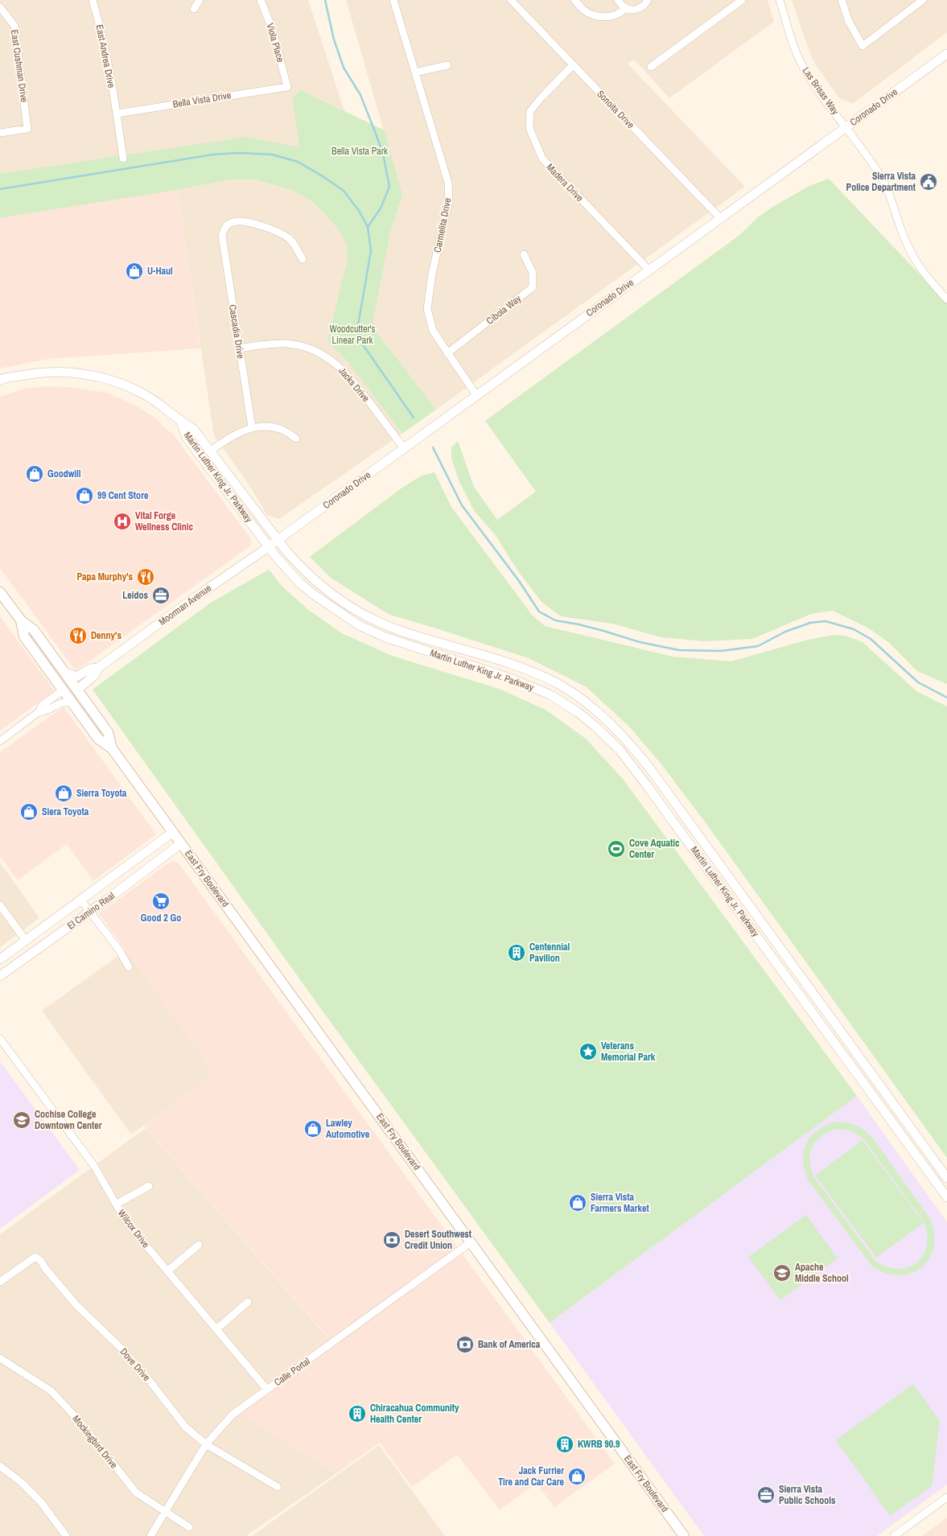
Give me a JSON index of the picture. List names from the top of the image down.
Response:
{
  "streets": {
    "main road": ["East Fry Boulevard"],
    "street": [
      "Viola Place",
      "East Andrea Drive",
      "East Cushman Drive",
      "Las Brisas Way",
      "Bella Vista Drive",
      "Coronado Drive",
      "Sonoita Drive",
      "Madera Drive",
      "Carmelita Drive",
      "Cibola Way",
      "Cascadia Drive",
      "Jacks Drive",
      "Martin Luther King Jr. Parkway",
      "Moorman Avenue",
      "El Camino Real",
      "Wilcox Drive",
      "Dove Drive",
      "Calle Portal",
      "Mockingbird Drive"
    ]
  },
  "crossings": [
    ["Viola Place", "Bella Vista Drive"],
    ["East Andrea Drive", "Bella Vista Drive"],
    ["Las Brisas Way", "Coronado Drive"],
    ["Coronado Drive", "Sonoita Drive"],
    ["Coronado Drive", "Madera Drive"],
    ["Coronado Drive", "Carmelita Drive"],
    ["Coronado Drive", "Jacks Drive"],
    ["Coronado Drive", "Martin Luther King Jr. Parkway"],
    ["Coronado Drive", "Moorman Avenue"],
    ["Sonoita Drive", "Madera Drive"],
    ["Carmelita Drive", "Cibola Way"],
    ["Cascadia Drive", "Jacks Drive"],
    ["Martin Luther King Jr. Parkway", "Moorman Avenue"],
    ["Moorman Avenue", "East Fry Boulevard"],
    ["East Fry Boulevard", "El Camino Real"],
    ["East Fry Boulevard", "Calle Portal"],
    ["Wilcox Drive", "Calle Portal"],
    ["Dove Drive", "Calle Portal"],
    ["Calle Portal", "Mockingbird Drive"]
  ],
  "parks": ["Bella Vista Park", "Woodcutter's Linear Park"],
  "places": {
    "public building": ["Sierra Vista Police Department"],
    "shop": [
      "U-Haul",
      "Goodwill",
      "99 Cent Store",
      "Sierra Toyota",
      "Siera Toyota",
      "Lawley Automotive",
      "Sierra Vista Farmers Market",
      "Jack Furrier Tire and Car Care"
    ],
    "hospital": ["Vital Forge Wellness Clinic"],
    "restaurant": ["Papa Murphy's", "Denny's"],
    "office": ["Leidos", "Sierra Vista Public Schools"],
    "sports": ["Cove Aquatic Center"],
    "supermarket": ["Good 2 Go"],
    "building": ["Centennial Pavilion", "Chiracahua Community Health Center", "KWRB 90.9"],
    "place": ["Veterans Memorial Park"],
    "school or university": ["Cochise College Downtown Center", "Apache Middle School"],
    "bank": ["Desert Southwest Credit Union", "Bank of America"]
  }
}
